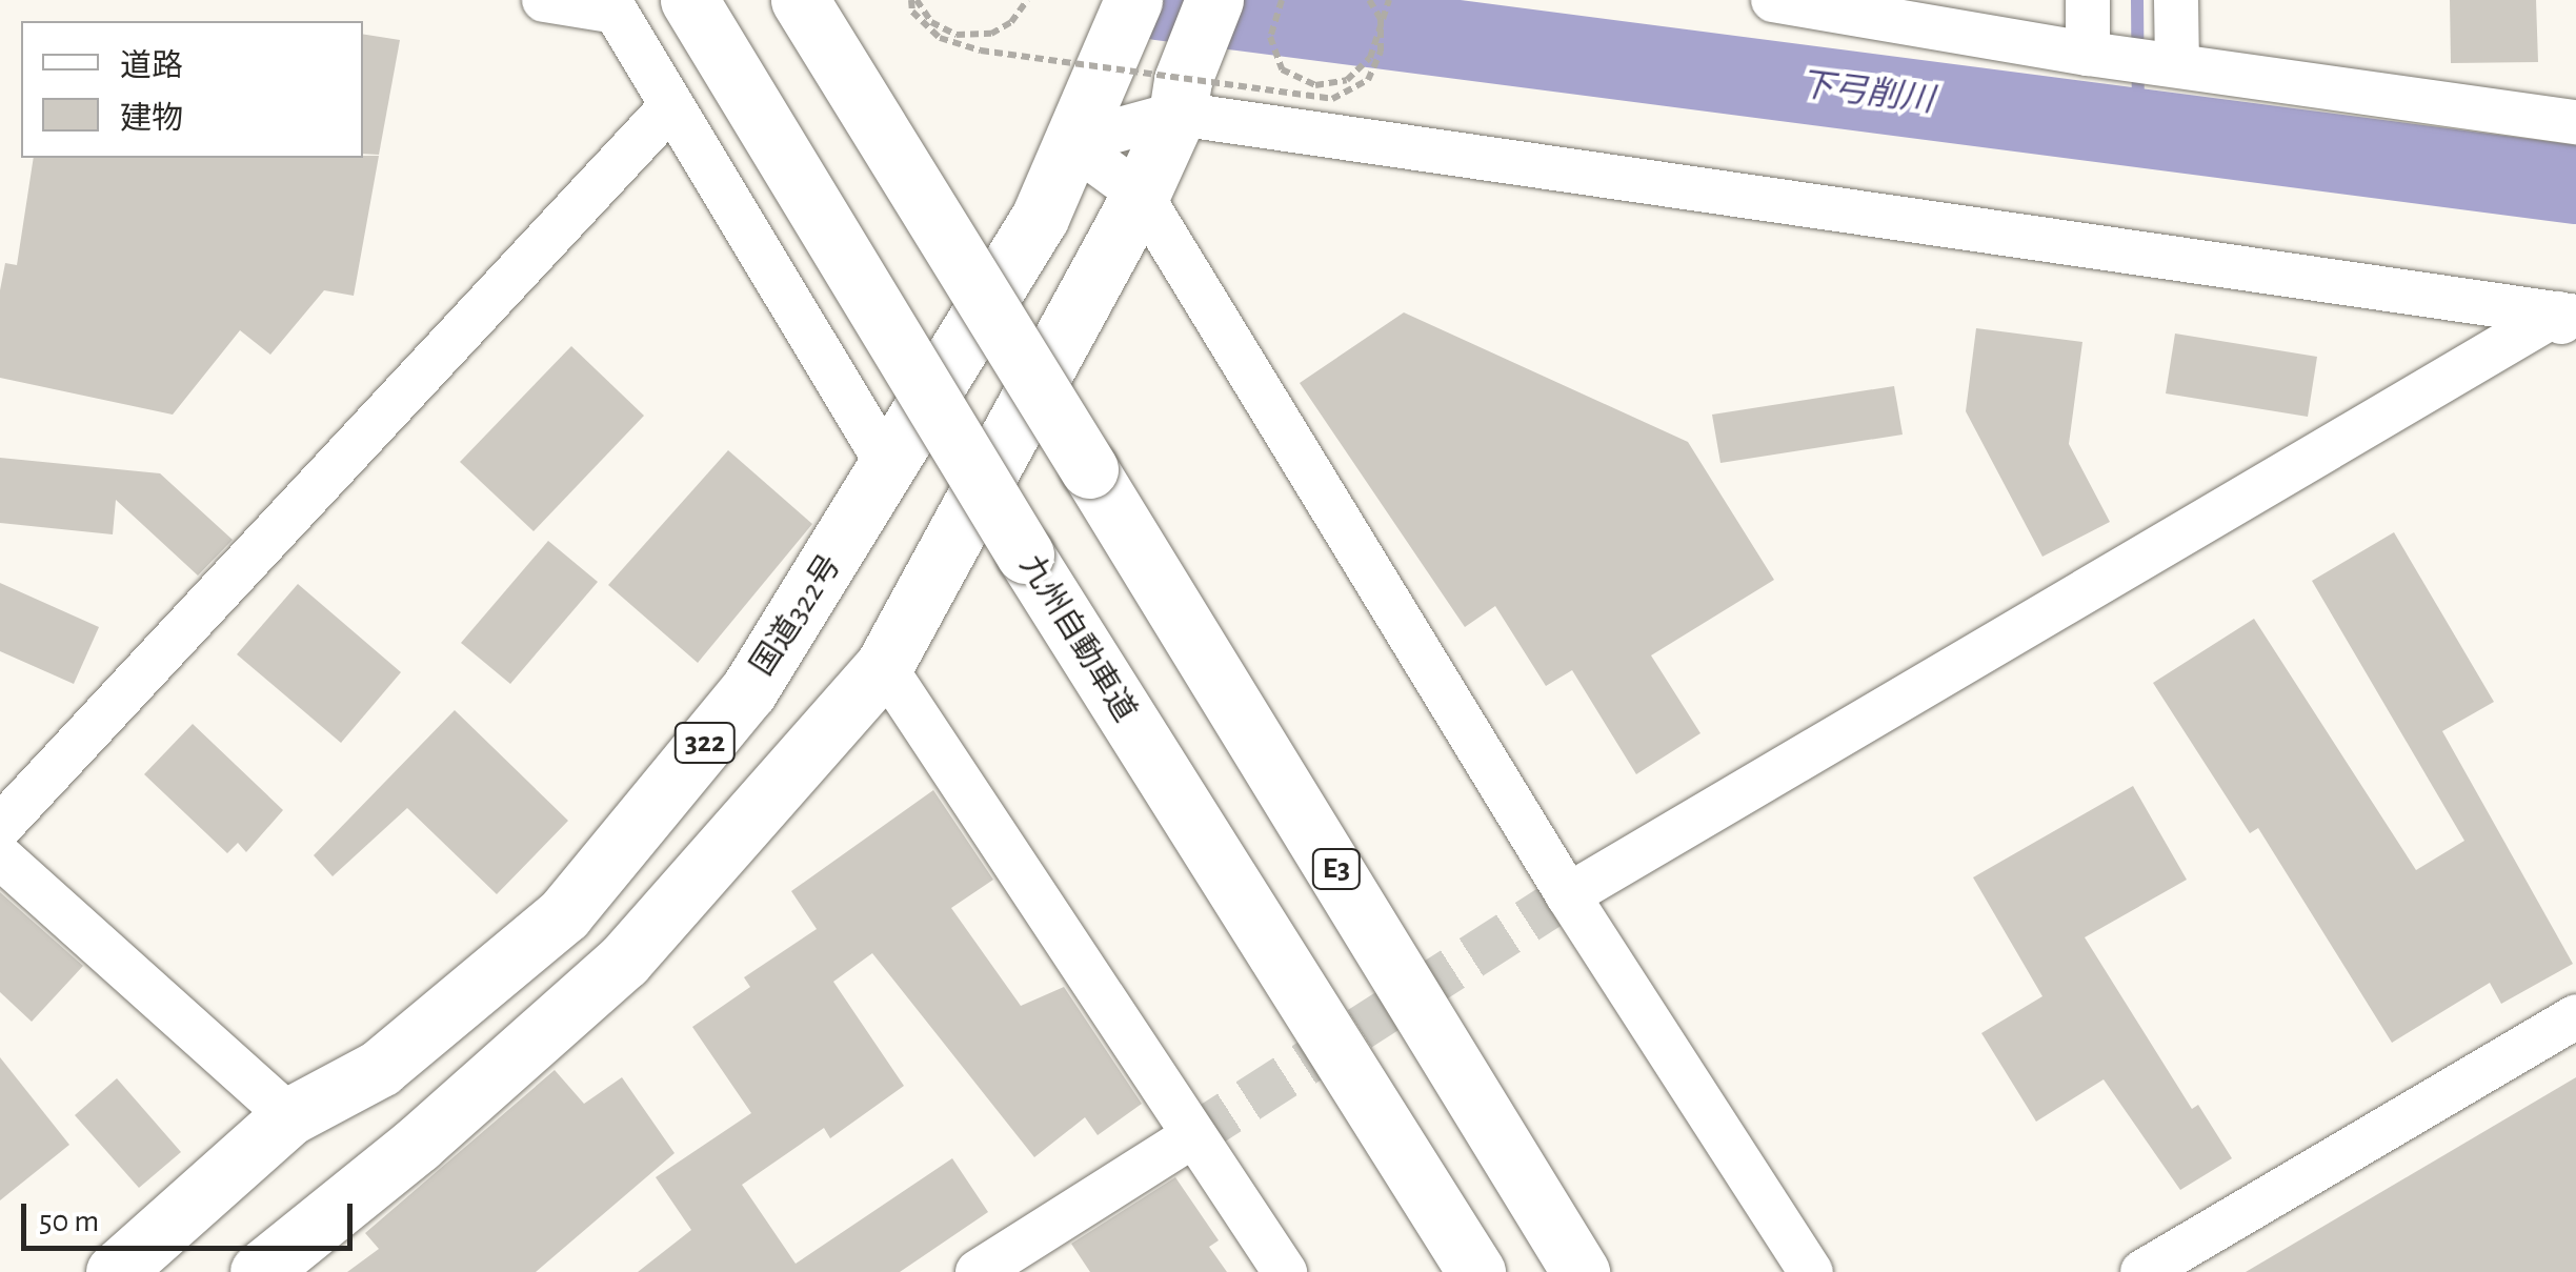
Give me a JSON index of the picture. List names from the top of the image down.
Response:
{
  "streets": {
    "highway": [
      "国道322号",
      "九州自動車道",
      "322",
      "E3"
    ]
  },
  "water": ["下弓削川"],
  "legend": ["道路", "建物"],
  "scale_bar": "50 m"
}
